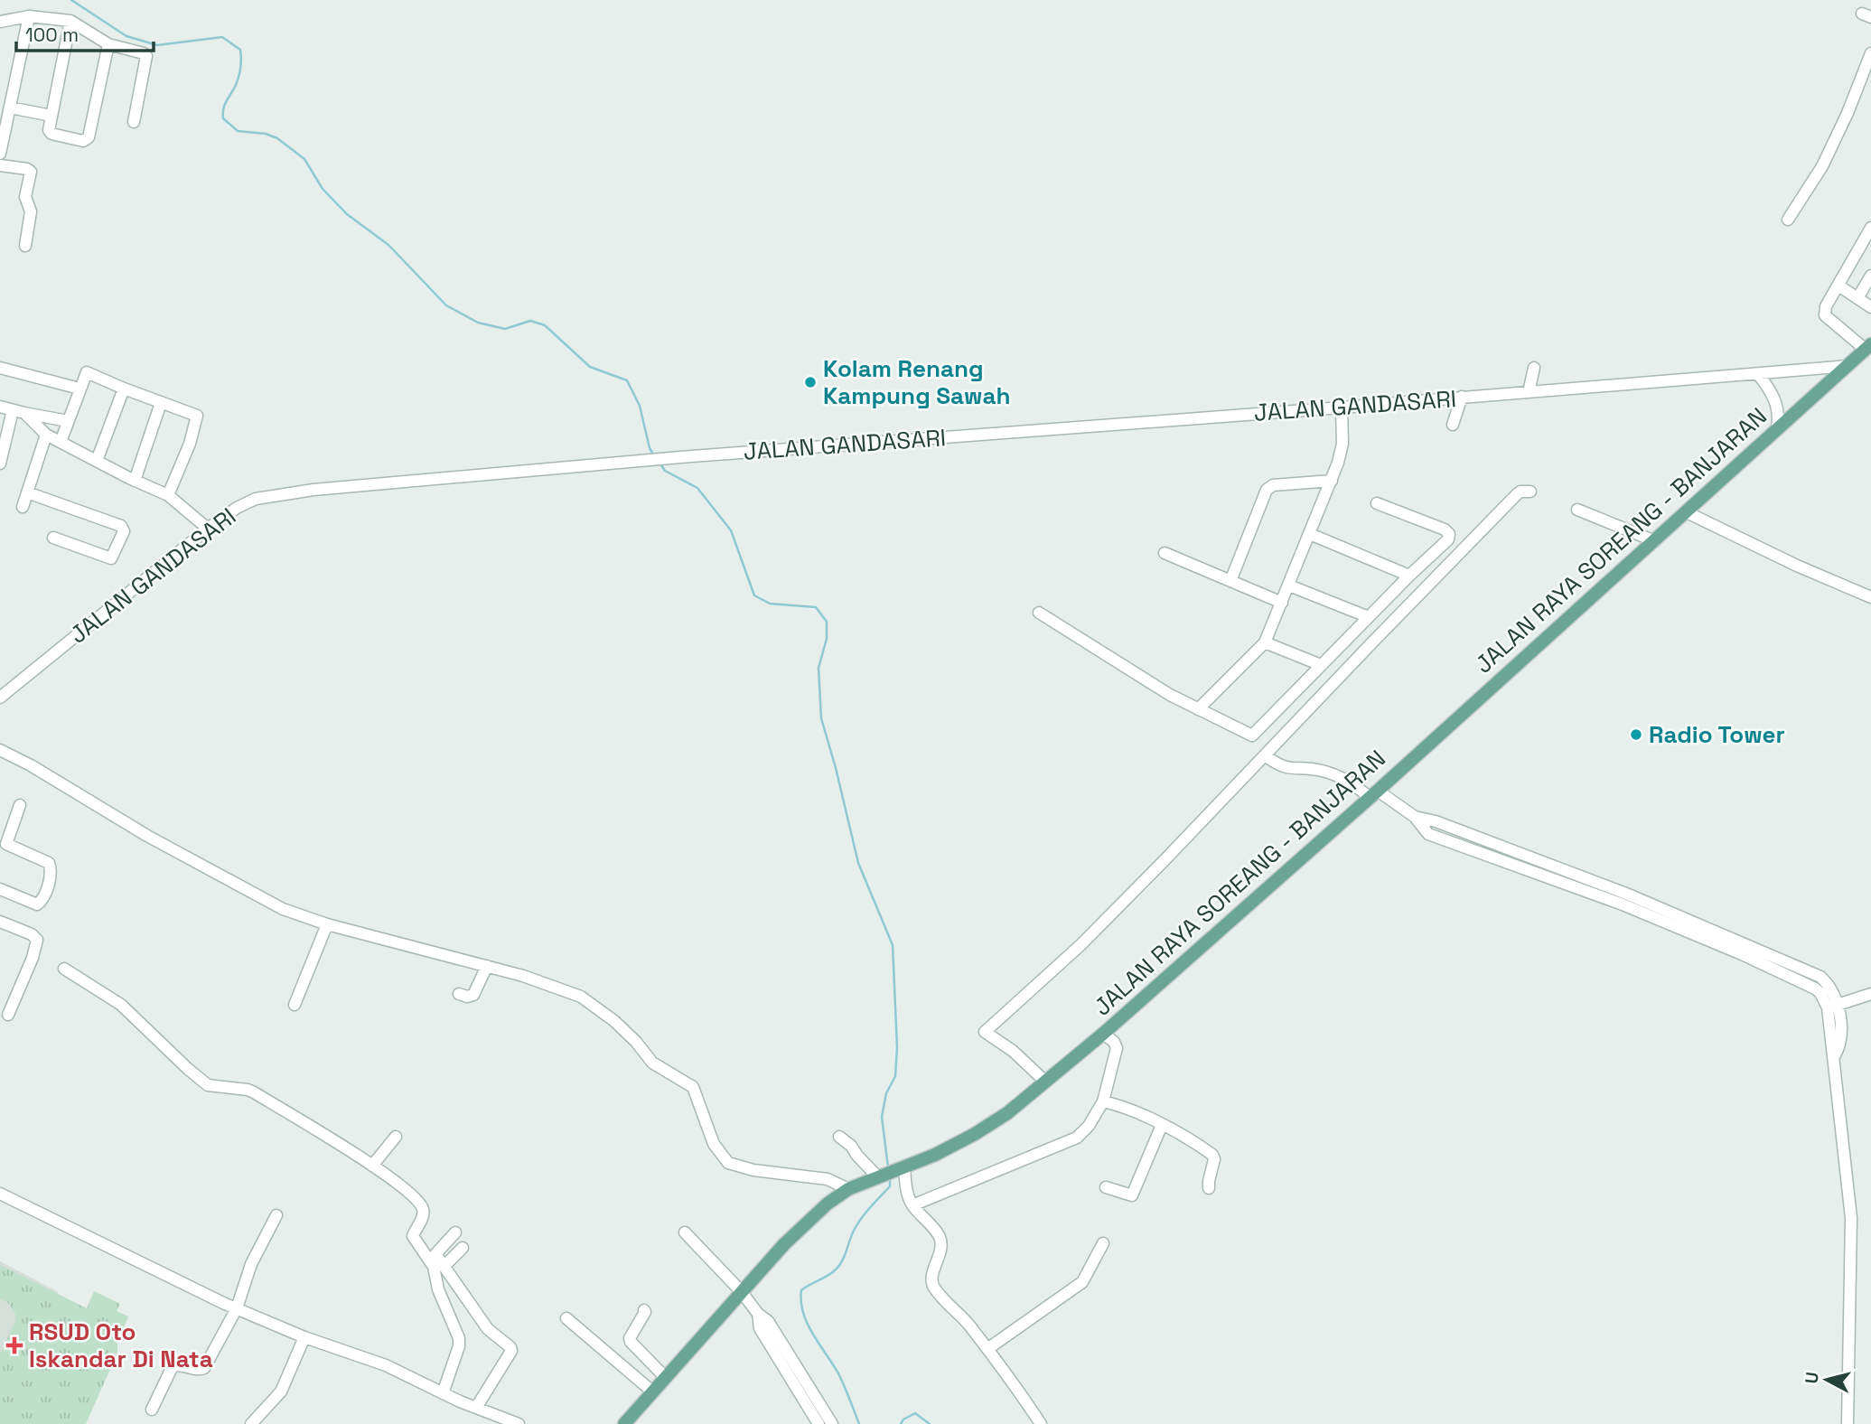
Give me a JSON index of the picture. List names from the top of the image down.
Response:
{
  "streets": {
    "main road": ["JALAN RAYA SOREANG - BANJARAN"],
    "street": ["JALAN GANDASARI"]
  },
  "crossings": [
    ["JALAN GANDASARI", "JALAN RAYA SOREANG - BANJARAN"]
  ],
  "places": {
    "other": ["Kolam Renang Kampung Sawah", "Radio Tower"],
    "health": ["RSUD Oto Iskandar Di Nata"]
  },
  "scale_bar": "100 m",
  "north": "left"
}
